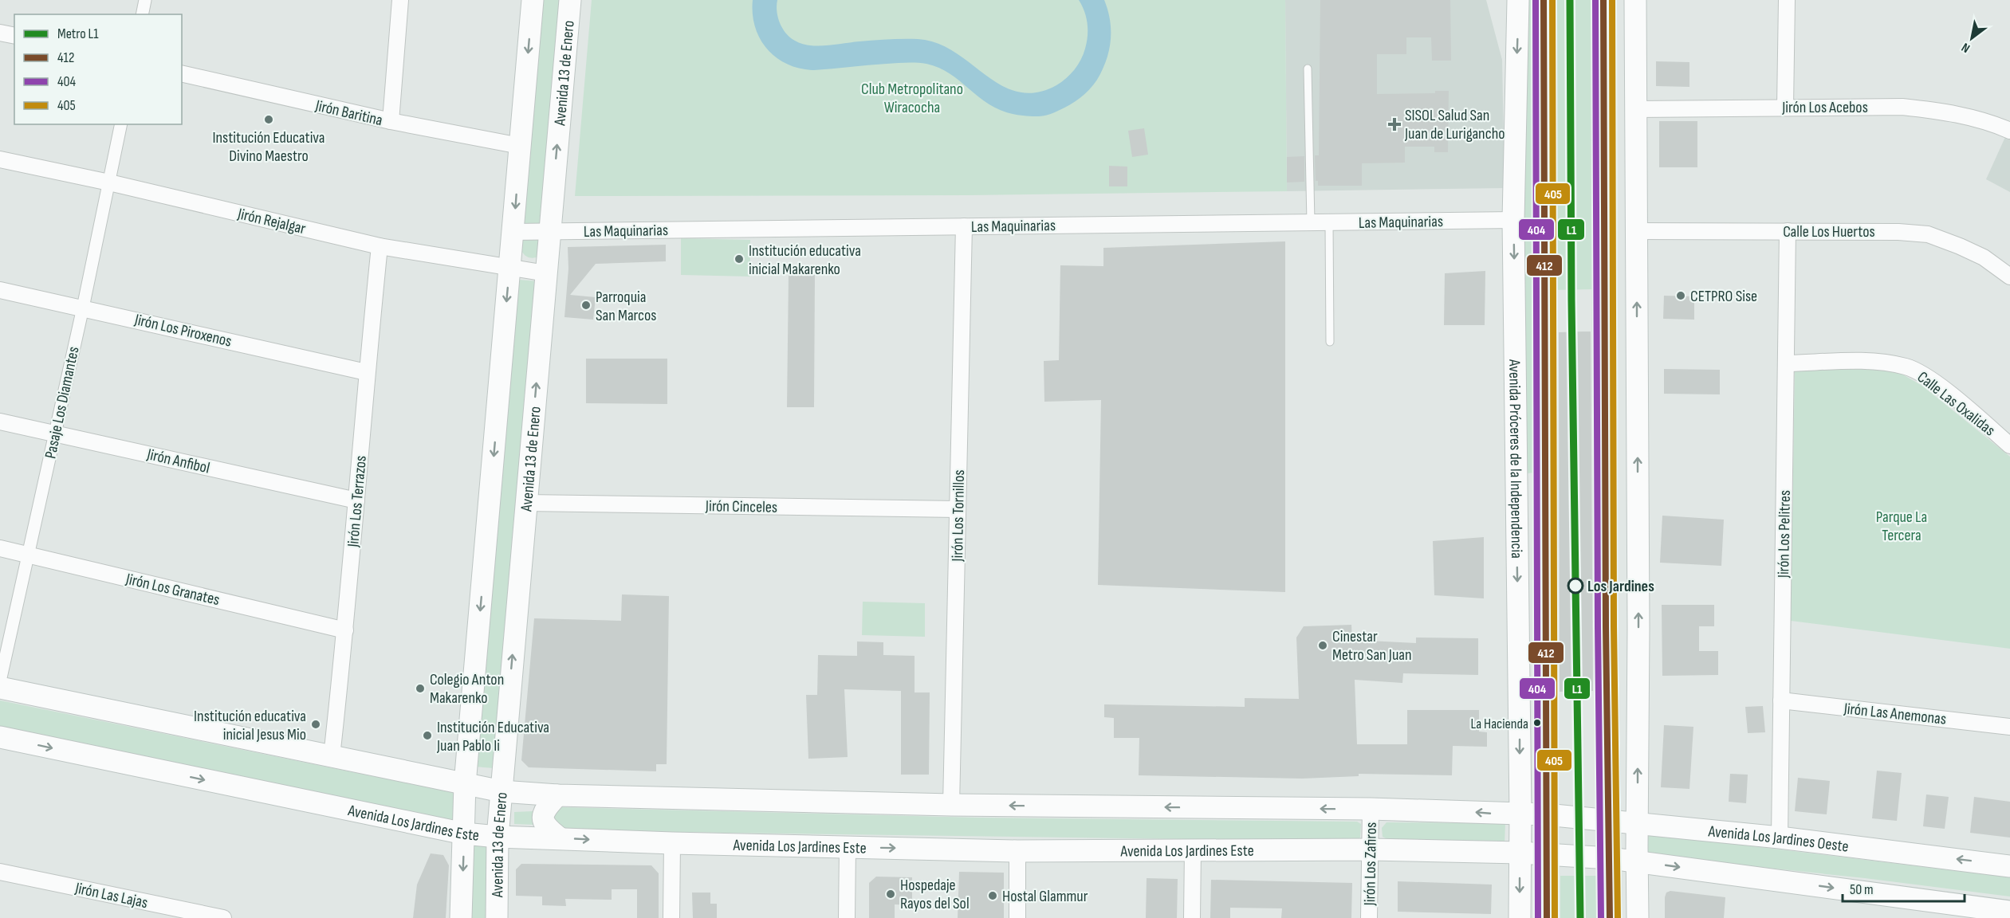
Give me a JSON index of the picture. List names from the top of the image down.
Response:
{
  "streets": {
    "main road": [
      "Avenida 13 de Enero",
      "Avenida Próceres de la Independencia",
      "Avenida Los Jardines Este",
      "Avenida Los Jardines Oeste"
    ],
    "street": [
      "Jirón Los Acebos",
      "Jirón Baritina",
      "Jirón Rejalgar",
      "Las Maquinarias",
      "Calle Los Huertos",
      "Jirón Los Piroxenos",
      "Pasaje Los Diamantes",
      "Calle Las Oxalidas",
      "Jirón Anfibol",
      "Jirón Los Terrazos",
      "Jirón Cinceles",
      "Jirón Los Tornillos",
      "Jirón Los Pelitres",
      "Jirón Los Granates",
      "Jirón Las Anemonas",
      "Jirón Los Zafiros",
      "Jirón Las Lajas"
    ]
  },
  "crossings": [
    ["Avenida 13 de Enero", "Jirón Rejalgar"],
    ["Avenida 13 de Enero", "Las Maquinarias"],
    ["Avenida 13 de Enero", "Jirón Cinceles"],
    ["Avenida 13 de Enero", "Avenida Los Jardines Este"],
    ["Jirón Rejalgar", "Pasaje Los Diamantes"],
    ["Jirón Rejalgar", "Jirón Los Terrazos"],
    ["Las Maquinarias", "Avenida Próceres de la Independencia"],
    ["Las Maquinarias", "Jirón Los Tornillos"],
    ["Calle Los Huertos", "Jirón Los Pelitres"],
    ["Jirón Los Piroxenos", "Pasaje Los Diamantes"],
    ["Jirón Los Piroxenos", "Jirón Los Terrazos"],
    ["Pasaje Los Diamantes", "Jirón Anfibol"],
    ["Pasaje Los Diamantes", "Jirón Los Granates"],
    ["Calle Las Oxalidas", "Jirón Los Pelitres"],
    ["Avenida Próceres de la Independencia", "Avenida Los Jardines Este"],
    ["Avenida Próceres de la Independencia", "Avenida Los Jardines Oeste"],
    ["Jirón Anfibol", "Jirón Los Terrazos"],
    ["Jirón Los Terrazos", "Jirón Los Granates"],
    ["Jirón Cinceles", "Jirón Los Tornillos"],
    ["Jirón Los Pelitres", "Jirón Las Anemonas"],
    ["Jirón Los Pelitres", "Avenida Los Jardines Oeste"],
    ["Avenida Los Jardines Este", "Jirón Los Zafiros"]
  ],
  "parks": ["Club Metropolitano Wiracocha", "Parque La Tercera"],
  "places": {
    "other": [
      "Institución Educativa Divino Maestro",
      "Institución educativa inicial Makarenko",
      "CETPRO Sise",
      "Parroquia San Marcos",
      "Los Jardines",
      "Cinestar Metro San Juan",
      "Colegio Anton Makarenko",
      "La Hacienda",
      "Institución educativa inicial Jesus Mio",
      "Institución Educativa Juan Pablo Ii",
      "Hospedaje Rayos del Sol",
      "Hostal Glammur"
    ],
    "health": ["SISOL Salud San Juan de Lurigancho"]
  },
  "lines": [
    "metro line L1",
    "transit line 412",
    "transit line 404",
    "transit line 405"
  ],
  "legend": [
    "Metro L1",
    "412",
    "404",
    "405"
  ],
  "scale_bar": "50 m",
  "north": "bottom left"
}
